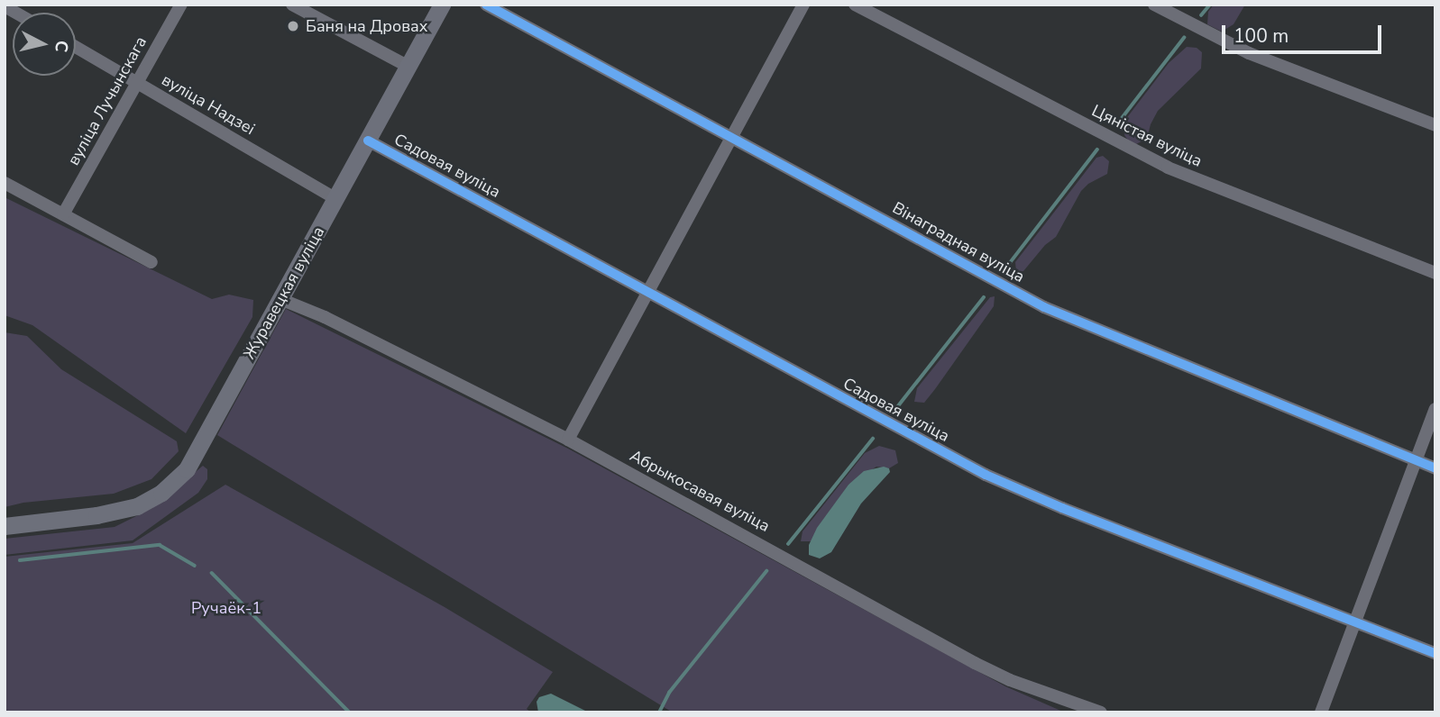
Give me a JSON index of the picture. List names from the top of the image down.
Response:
{
  "streets": {
    "street": [
      "вуліца Лучынскага",
      "вуліца Надзеі",
      "Цяністая вуліца",
      "Садовая вуліца",
      "Вінаградная вуліца",
      "Журавецкая вуліца",
      "Абрыкосавая вуліца"
    ]
  },
  "crossings": [
    ["вуліца Лучынскага", "вуліца Надзеі"],
    ["вуліца Надзеі", "Журавецкая вуліца"],
    ["Садовая вуліца", "Журавецкая вуліца"],
    ["Журавецкая вуліца", "Абрыкосавая вуліца"]
  ],
  "parks": ["Ручаёк-1"],
  "places": ["Баня на Дровах"],
  "scale_bar": "100 m",
  "north": "right"
}
